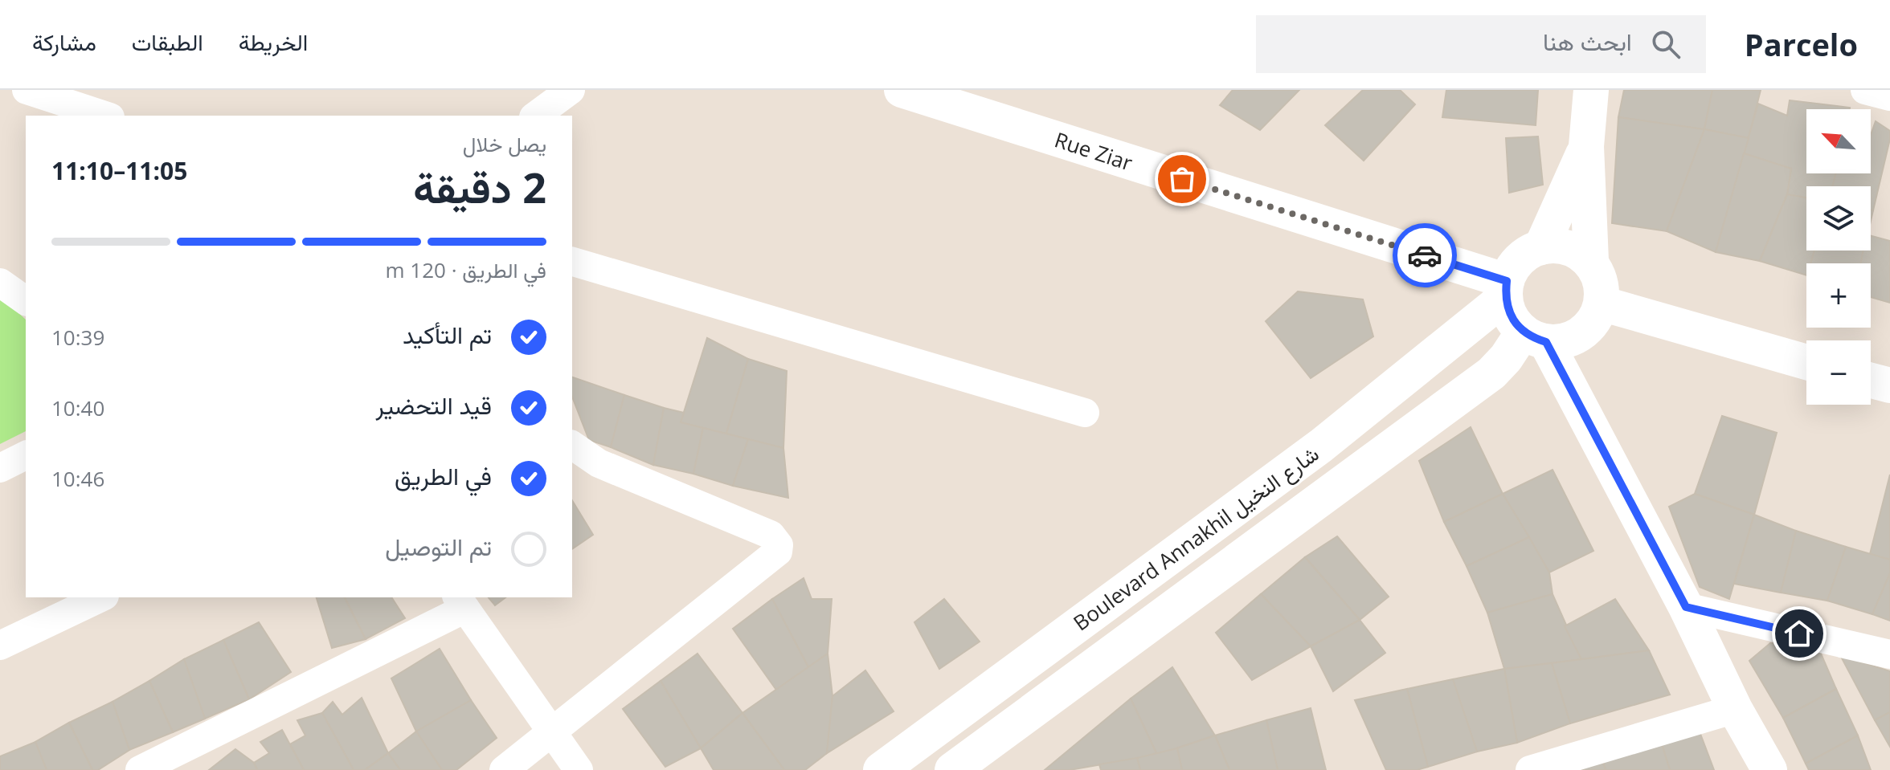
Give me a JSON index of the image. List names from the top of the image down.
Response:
{
  "streets": {
    "main road": ["Rue Ziar", "Boulevard Annakhil شارع النخيل"]
  },
  "crossings": [
    ["Rue Ziar", "Boulevard Annakhil شارع النخيل"]
  ],
  "north": "top left",
  "page": {
    "header": "Parcelo",
    "search": "ابحث هنا",
    "nav": ["الخريطة", "الطبقات", "مشاركة"],
    "map_buttons": ["+", "−"],
    "heading": ["2 دقيقة", "يصل خلال", "11:05–11:10"],
    "bar": "في الطريق · 120 m",
    "list": [
      ["تم التأكيد", "10:39"],
      ["قيد التحضير", "10:40"],
      ["في الطريق", "10:46"],
      "تم التوصيل"
    ]
  }
}
